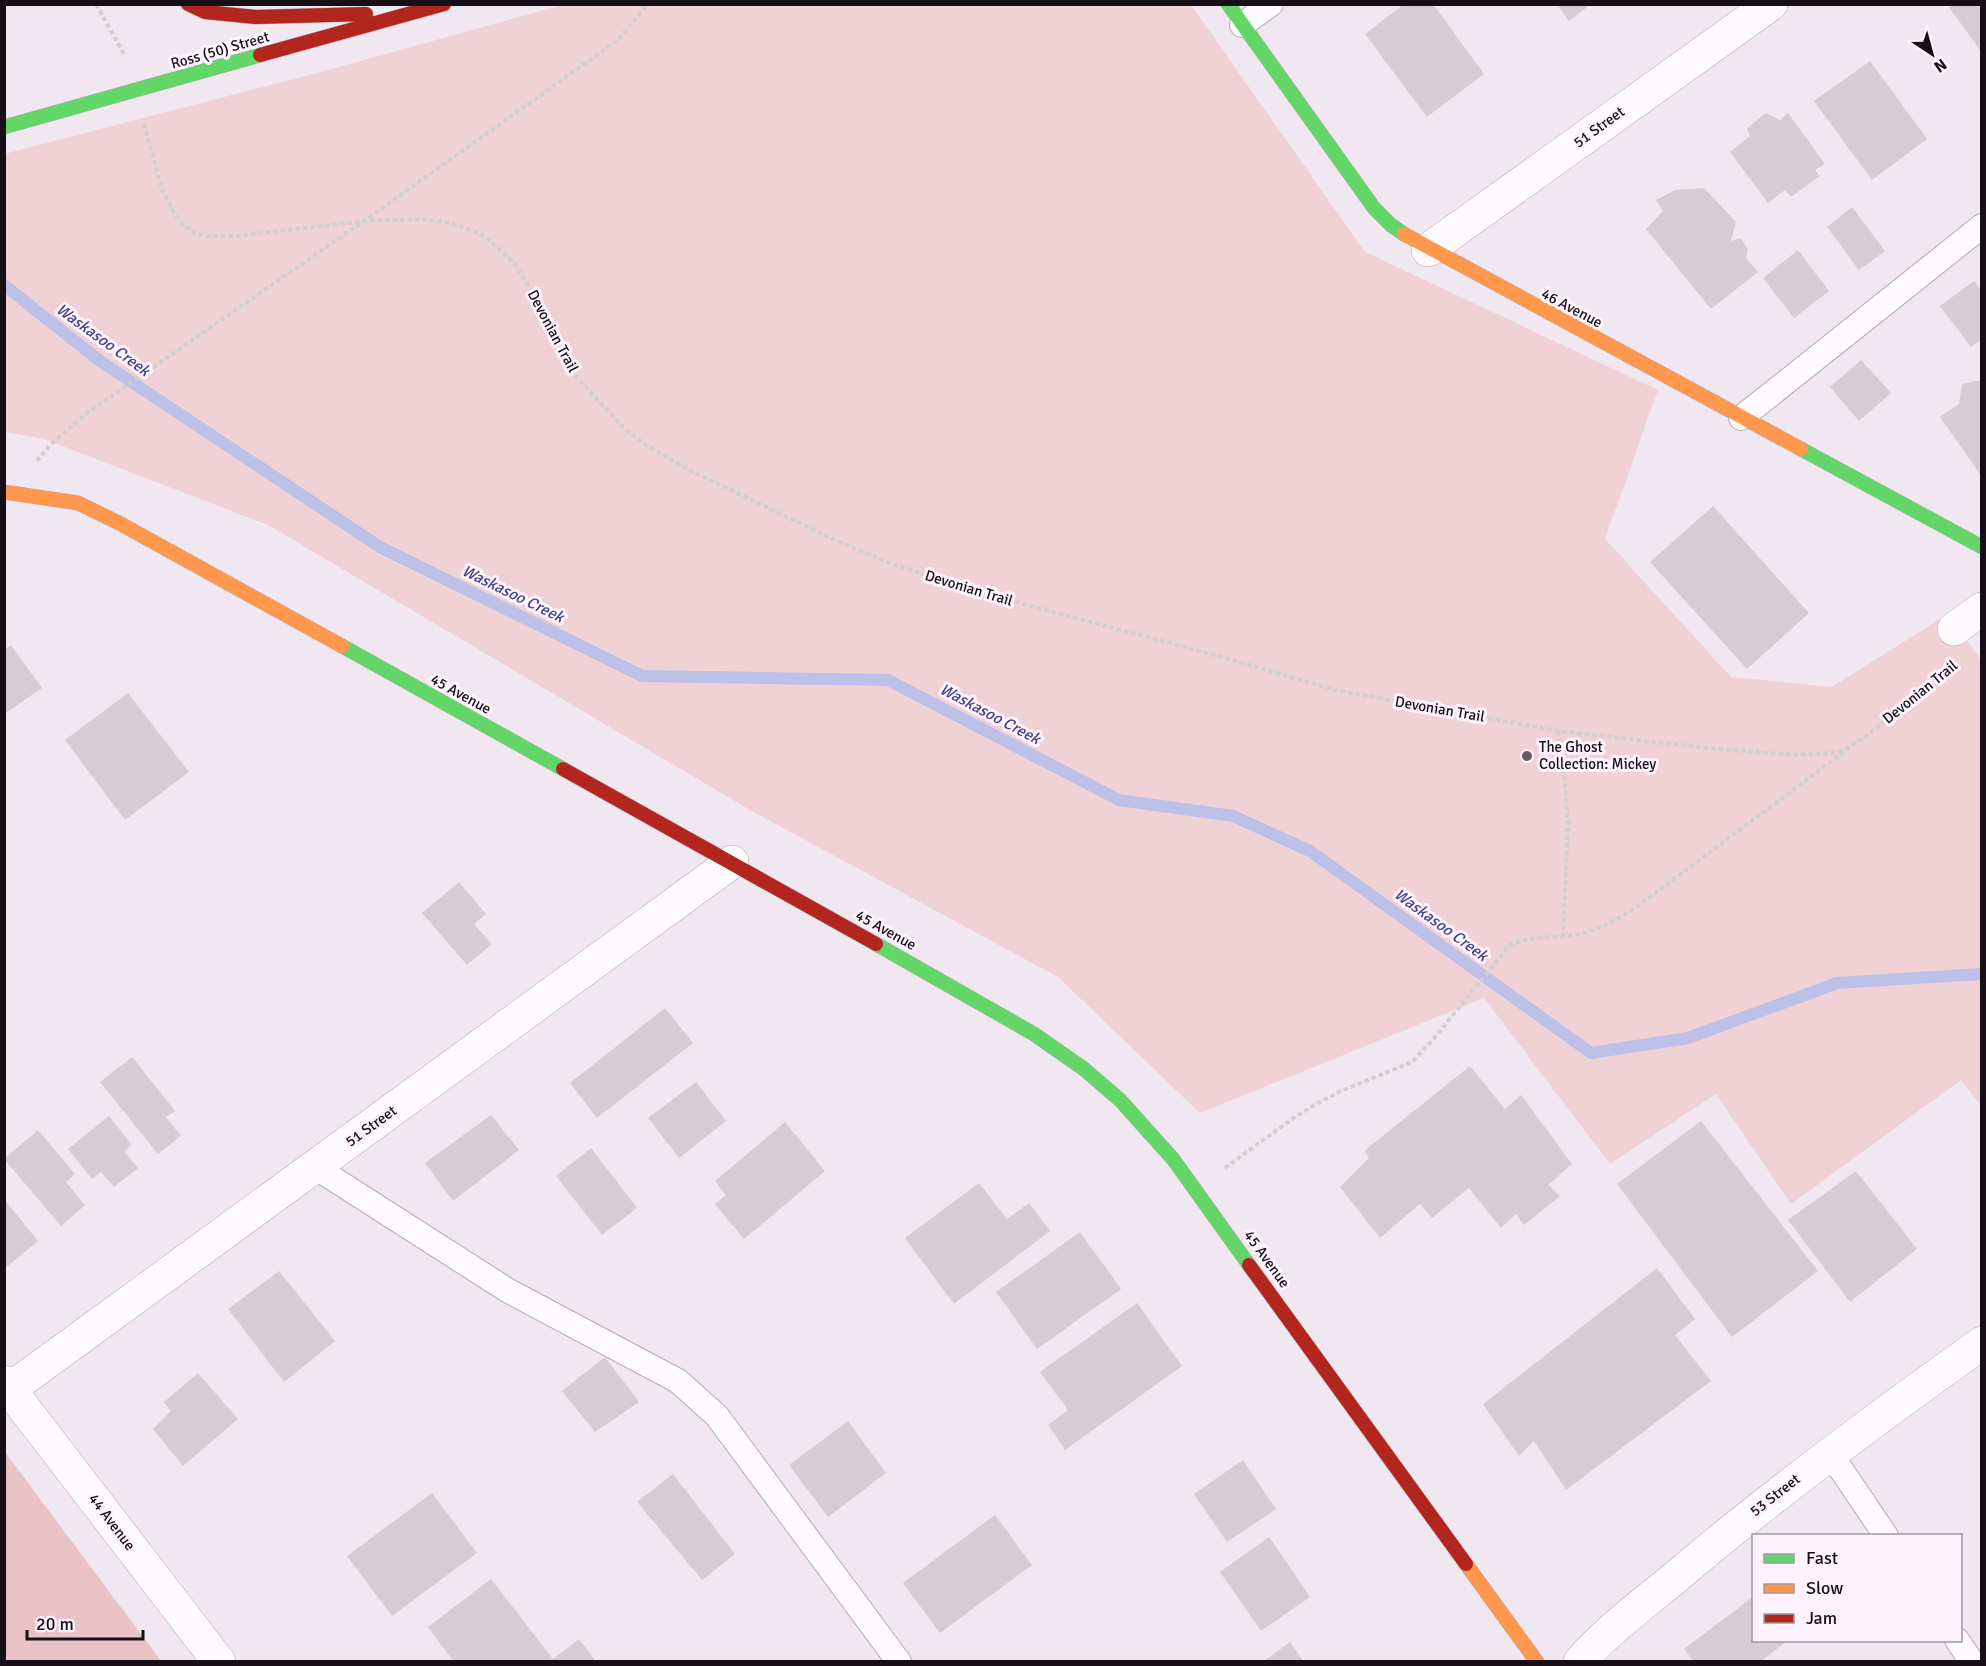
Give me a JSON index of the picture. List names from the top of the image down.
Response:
{
  "streets": {
    "street": [
      "Ross (50) Street",
      "51 Street",
      "46 Avenue",
      "45 Avenue",
      "53 Street",
      "44 Avenue"
    ],
    "path": ["Devonian Trail"]
  },
  "crossings": [
    ["51 Street", "46 Avenue"],
    ["51 Street", "45 Avenue"],
    ["51 Street", "44 Avenue"]
  ],
  "water": ["Waskasoo Creek"],
  "places": ["The Ghost Collection: Mickey"],
  "legend": ["Fast", "Slow", "Jam"],
  "scale_bar": "20 m",
  "north": "bottom right"
}
